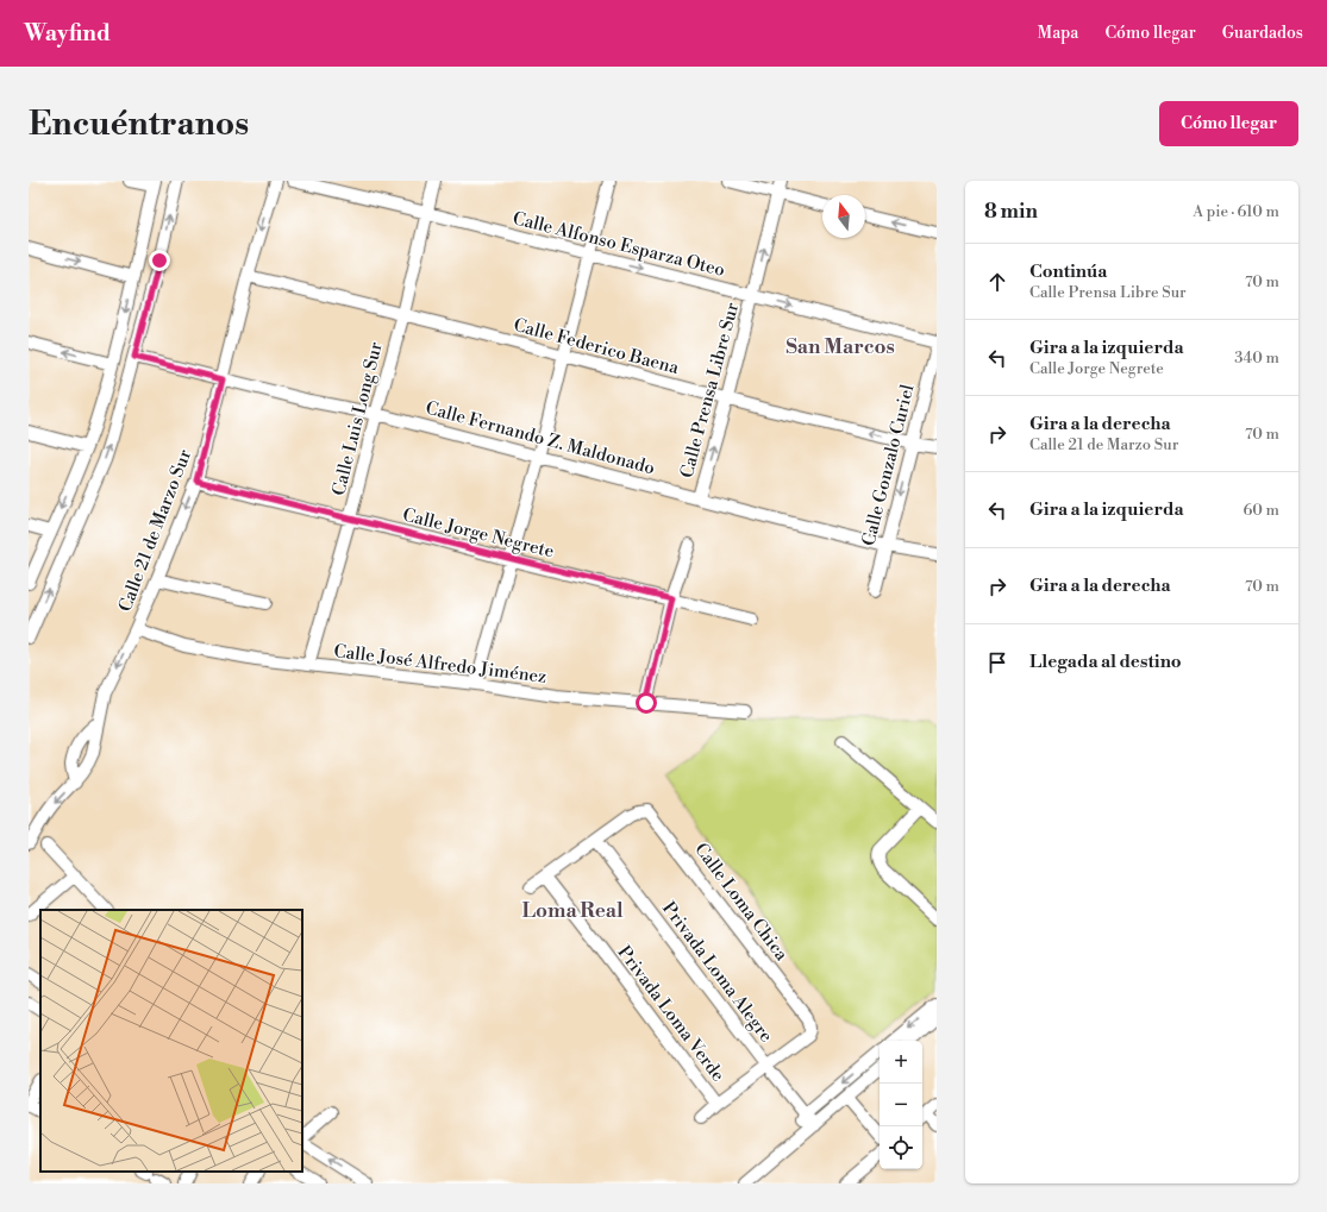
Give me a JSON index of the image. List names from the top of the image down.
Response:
{
  "streets": {
    "street": [
      "Calle Alfonso Esparza Oteo",
      "Calle Federico Baena",
      "Calle Prensa Libre Sur",
      "Calle Luis Long Sur",
      "Calle Fernando Z. Maldonado",
      "Calle Gonzalo Curiel",
      "Calle 21 de Marzo Sur",
      "Calle Jorge Negrete",
      "Calle José Alfredo Jiménez",
      "Calle Loma Chica",
      "Privada Loma Alegre",
      "Privada Loma Verde"
    ]
  },
  "crossings": [
    ["Calle Alfonso Esparza Oteo", "Calle Prensa Libre Sur"],
    ["Calle Alfonso Esparza Oteo", "Calle Luis Long Sur"],
    ["Calle Federico Baena", "Calle Prensa Libre Sur"],
    ["Calle Federico Baena", "Calle Luis Long Sur"],
    ["Calle Federico Baena", "Calle Gonzalo Curiel"],
    ["Calle Federico Baena", "Calle 21 de Marzo Sur"],
    ["Calle Prensa Libre Sur", "Calle Fernando Z. Maldonado"],
    ["Calle Luis Long Sur", "Calle Fernando Z. Maldonado"],
    ["Calle Luis Long Sur", "Calle Jorge Negrete"],
    ["Calle Luis Long Sur", "Calle José Alfredo Jiménez"],
    ["Calle Fernando Z. Maldonado", "Calle Gonzalo Curiel"],
    ["Calle Fernando Z. Maldonado", "Calle 21 de Marzo Sur"],
    ["Calle 21 de Marzo Sur", "Calle Jorge Negrete"],
    ["Calle 21 de Marzo Sur", "Calle José Alfredo Jiménez"],
    ["Calle Loma Chica", "Privada Loma Alegre"]
  ],
  "one_way": ["Calle Prensa Libre Sur", "Calle Gonzalo Curiel"],
  "districts": ["San Marcos", "Loma Real"],
  "north": "top",
  "page": {
    "header": "Wayfind",
    "nav": ["Mapa", "Cómo llegar", "Guardados"],
    "buttons": "Cómo llegar",
    "title": "Encuéntranos",
    "heading": ["8 min", "A pie · 610 m"],
    "list": [
      ["Continúa", "Calle Prensa Libre Sur", "70 m"],
      ["Gira a la izquierda", "Calle Jorge Negrete", "340 m"],
      ["Gira a la derecha", "Calle 21 de Marzo Sur", "70 m"],
      ["Gira a la izquierda", "60 m"],
      ["Gira a la derecha", "70 m"],
      "Llegada al destino"
    ],
    "map_buttons": ["+", "−"]
  }
}
